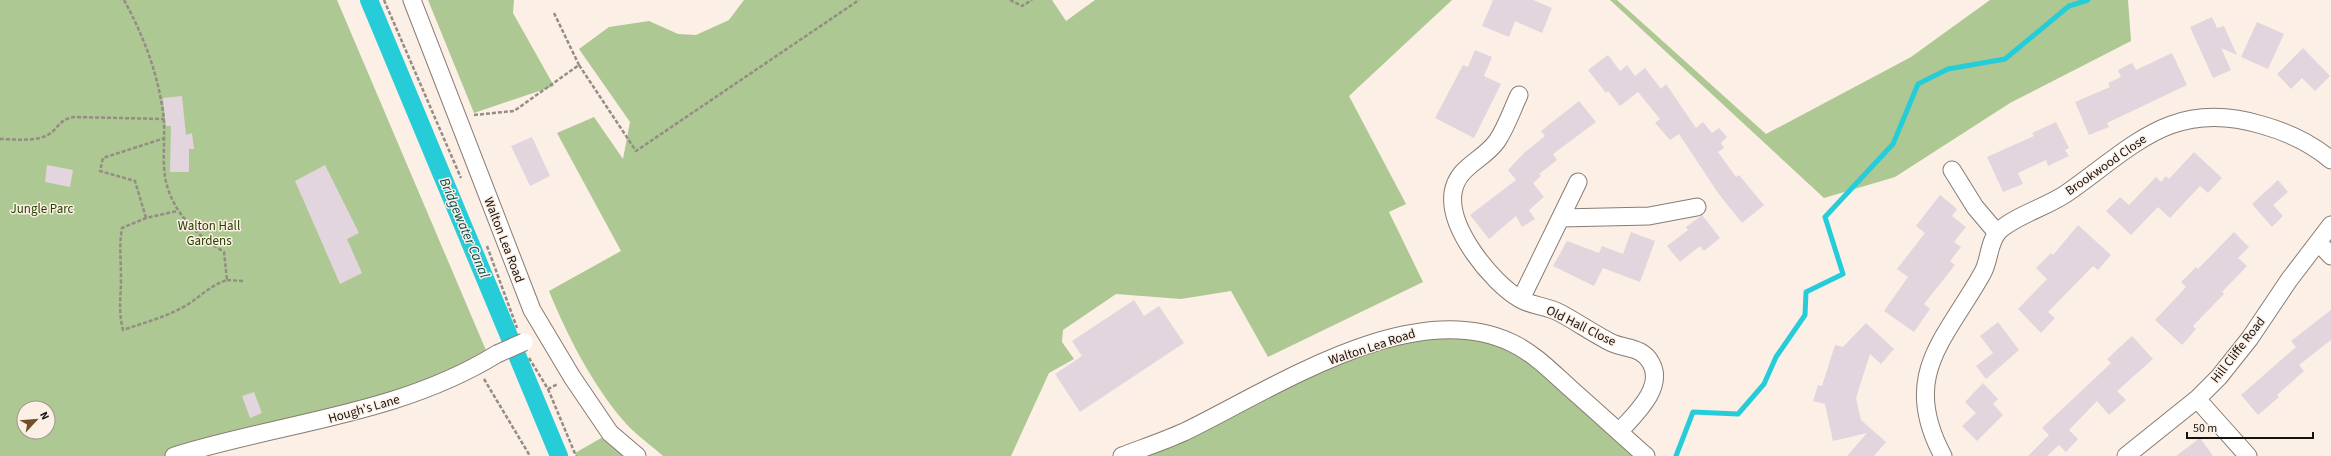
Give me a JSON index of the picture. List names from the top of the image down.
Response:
{
  "streets": {
    "street": [
      "Brookwood Close",
      "Walton Lea Road",
      "Old Hall Close",
      "Hill Cliffe Road",
      "Hough's Lane"
    ]
  },
  "crossings": [
    ["Walton Lea Road", "Old Hall Close"],
    ["Walton Lea Road", "Hough's Lane"]
  ],
  "water": ["Bridgewater Canal"],
  "parks": ["Jungle Parc", "Walton Hall Gardens"],
  "scale_bar": "50 m",
  "north": "top right"
}
